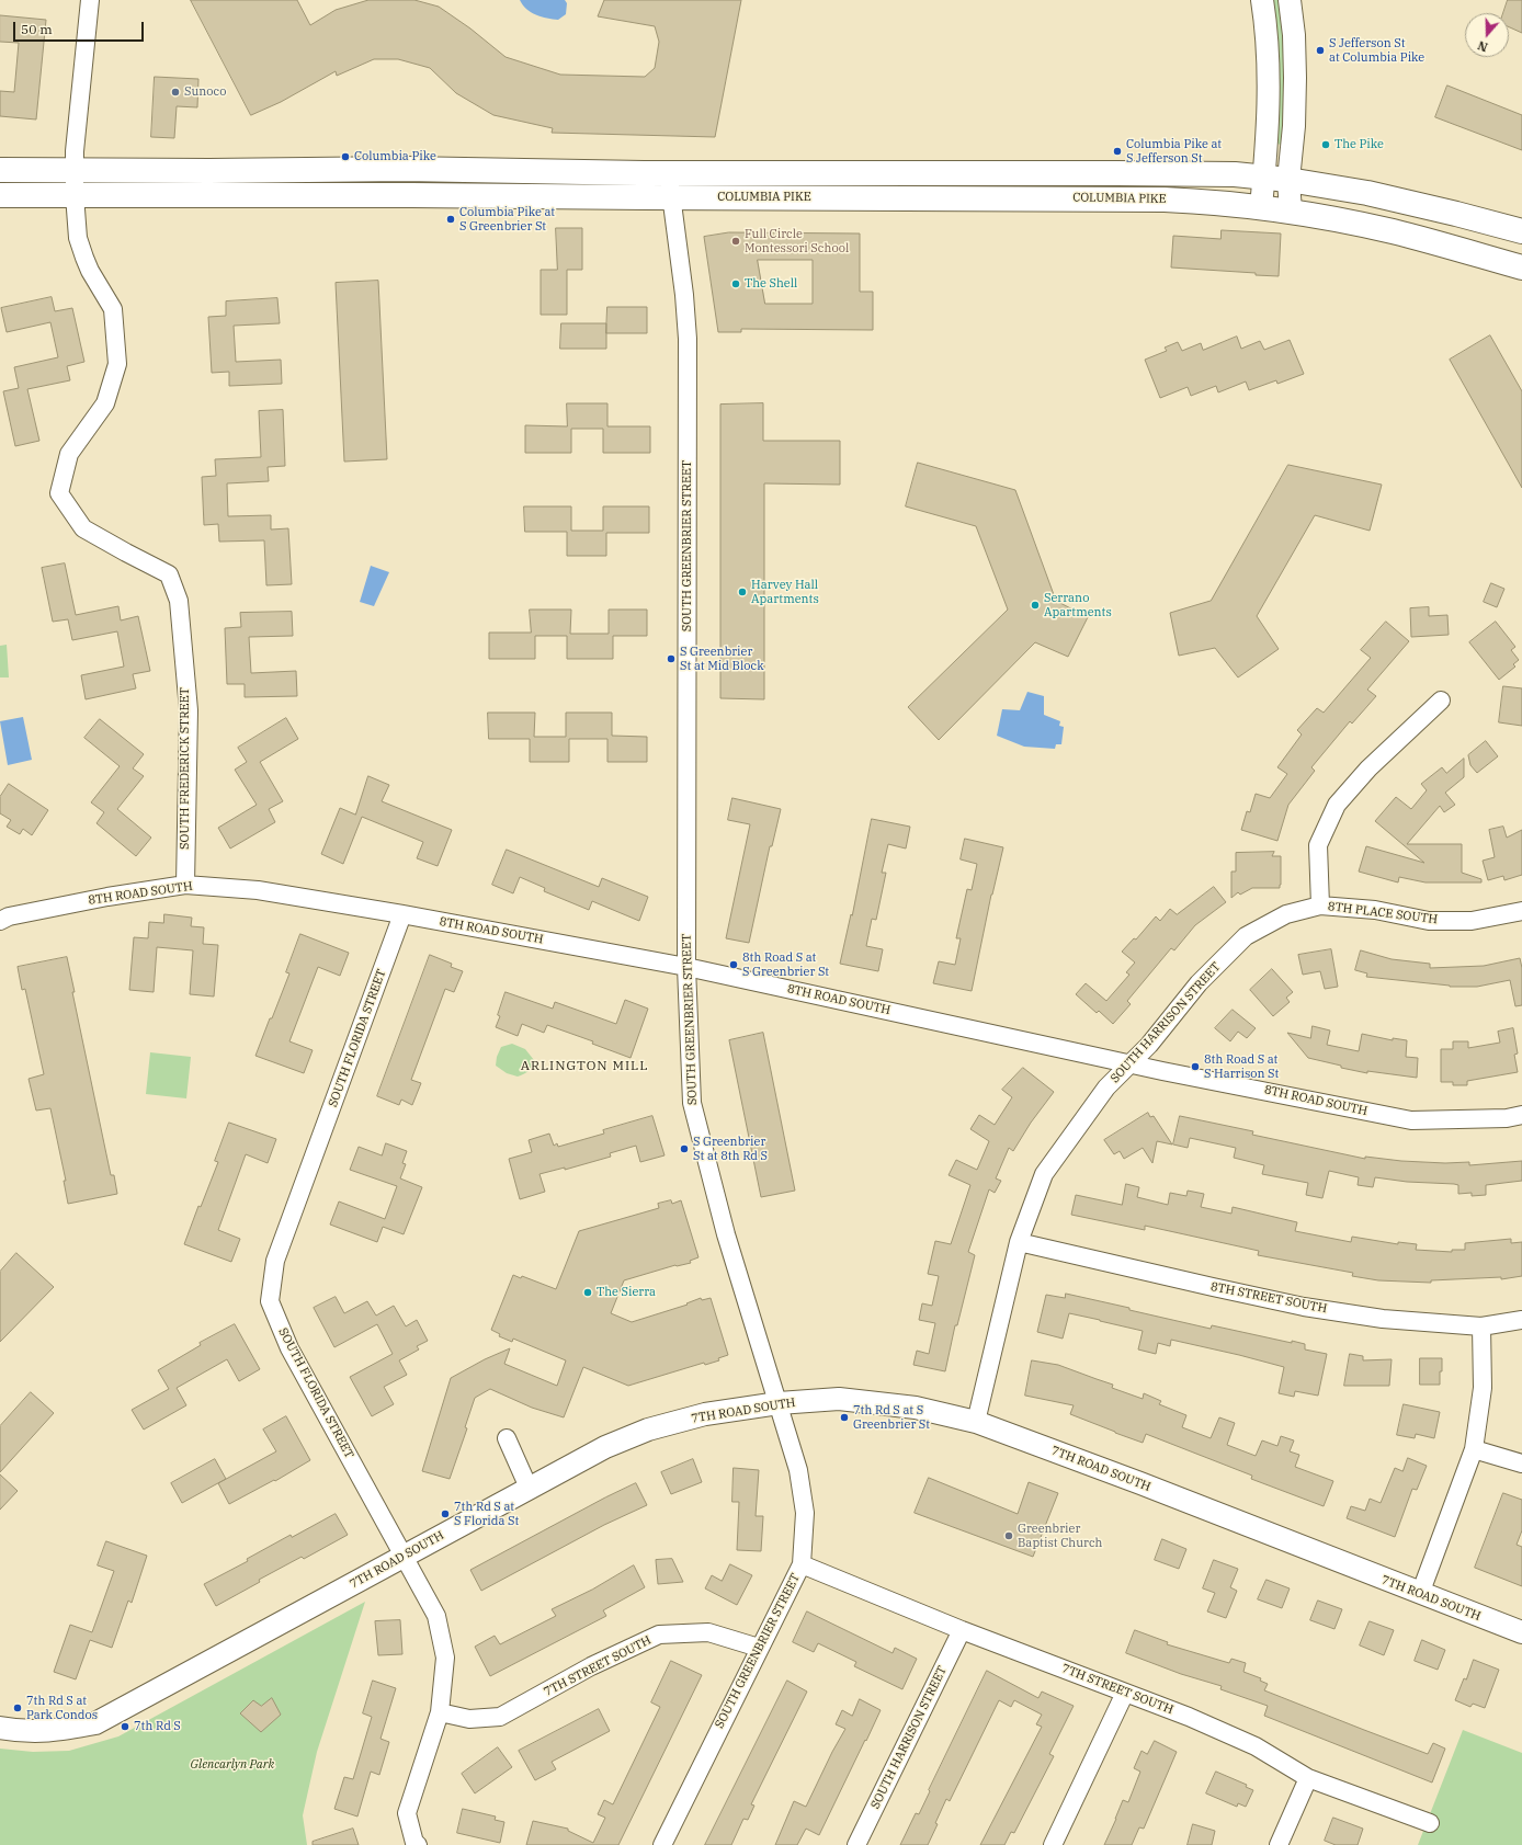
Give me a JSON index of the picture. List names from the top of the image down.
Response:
{
  "streets": {
    "main road": ["COLUMBIA PIKE"],
    "street": [
      "SOUTH GREENBRIER STREET",
      "SOUTH FREDERICK STREET",
      "8TH ROAD SOUTH",
      "8TH PLACE SOUTH",
      "SOUTH HARRISON STREET",
      "SOUTH FLORIDA STREET",
      "8TH STREET SOUTH",
      "7TH ROAD SOUTH",
      "7TH STREET SOUTH"
    ]
  },
  "crossings": [
    ["COLUMBIA PIKE", "SOUTH GREENBRIER STREET"],
    ["COLUMBIA PIKE", "SOUTH FREDERICK STREET"],
    ["SOUTH GREENBRIER STREET", "8TH ROAD SOUTH"],
    ["SOUTH GREENBRIER STREET", "7TH ROAD SOUTH"],
    ["SOUTH GREENBRIER STREET", "7TH STREET SOUTH"],
    ["SOUTH FREDERICK STREET", "8TH ROAD SOUTH"],
    ["8TH ROAD SOUTH", "SOUTH HARRISON STREET"],
    ["8TH ROAD SOUTH", "SOUTH FLORIDA STREET"],
    ["8TH PLACE SOUTH", "SOUTH HARRISON STREET"],
    ["SOUTH HARRISON STREET", "8TH STREET SOUTH"],
    ["SOUTH HARRISON STREET", "7TH ROAD SOUTH"],
    ["SOUTH HARRISON STREET", "7TH STREET SOUTH"],
    ["SOUTH FLORIDA STREET", "7TH ROAD SOUTH"],
    ["SOUTH FLORIDA STREET", "7TH STREET SOUTH"]
  ],
  "districts": ["ARLINGTON MILL"],
  "parks": ["Glencarlyn Park"],
  "places": [
    "S Jefferson St at Columbia Pike",
    "Sunoco",
    "The Pike",
    "Columbia Pike at S Jefferson St",
    "Columbia Pike",
    "Columbia Pike at S Greenbrier St",
    "Full Circle Montessori School",
    "The Shell",
    "Harvey Hall Apartments",
    "Serrano Apartments",
    "S Greenbrier St at Mid Block",
    "8th Road S at S Greenbrier St",
    "8th Road S at S Harrison St",
    "S Greenbrier St at 8th Rd S",
    "The Sierra",
    "7th Rd S at S Greenbrier St",
    "7th Rd S at S Florida St",
    "Greenbrier Baptist Church",
    "7th Rd S at Park Condos",
    "7th Rd S"
  ],
  "scale_bar": "50 m",
  "north": "bottom"
}
